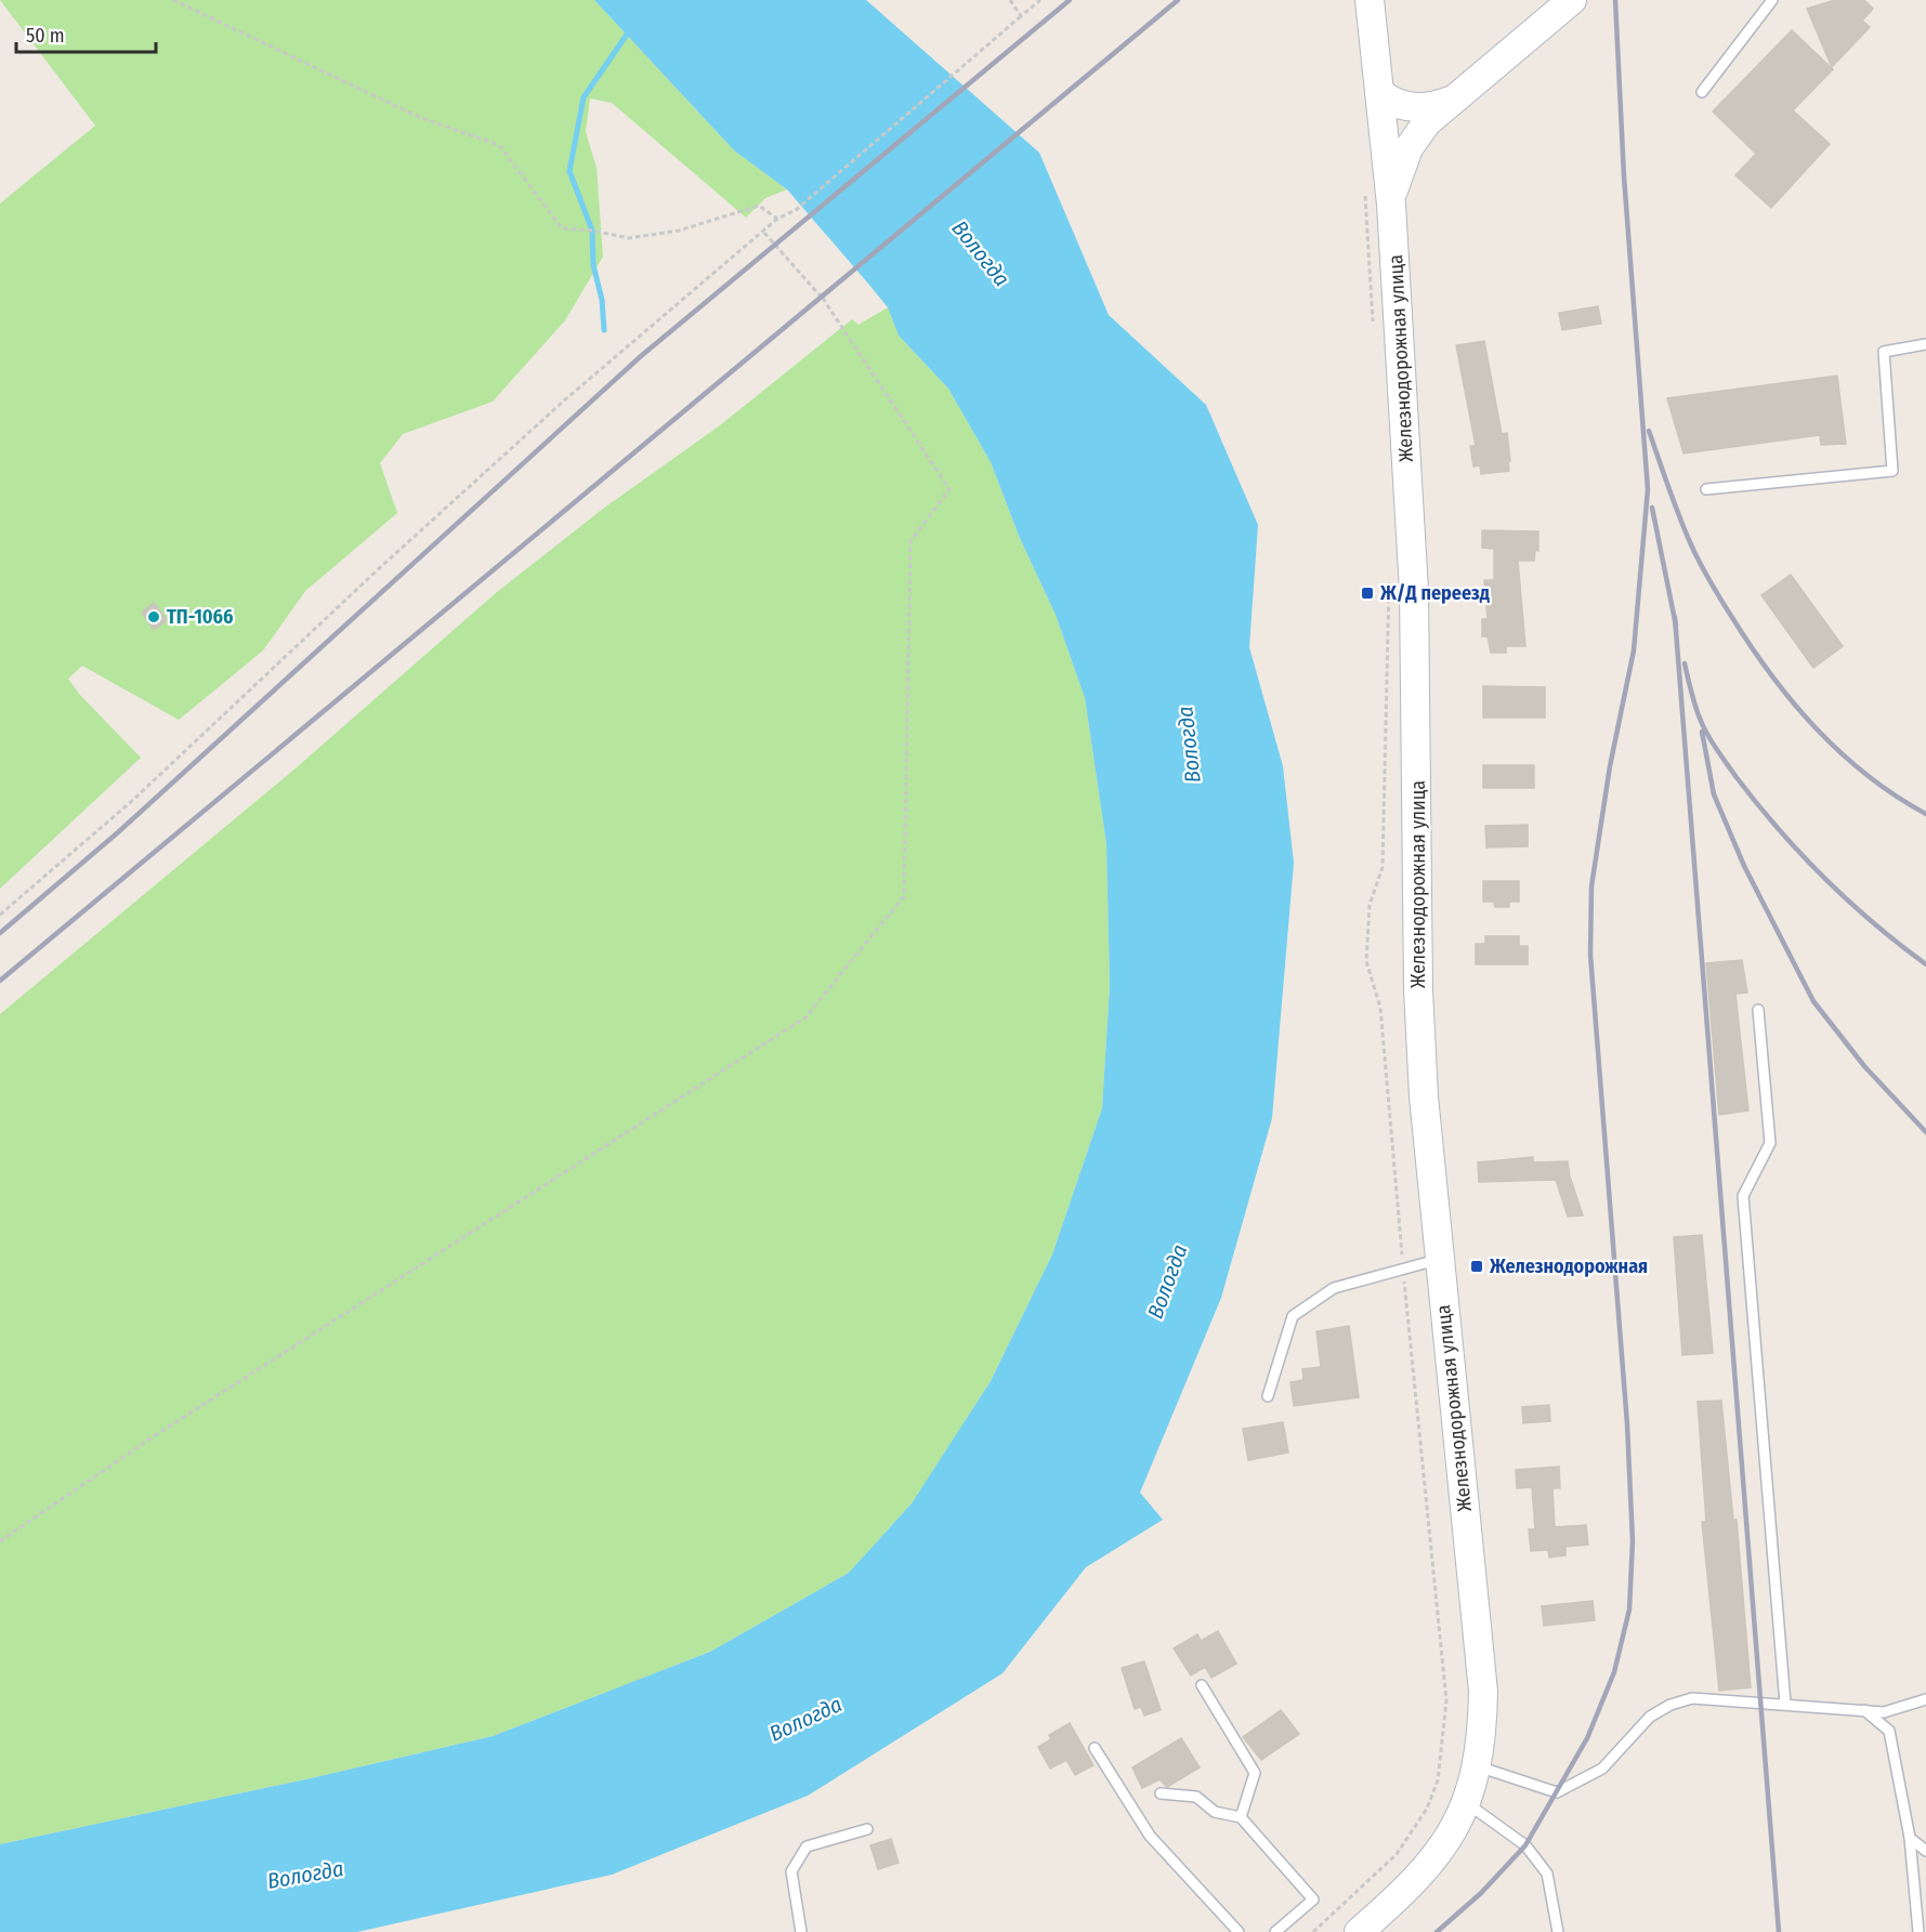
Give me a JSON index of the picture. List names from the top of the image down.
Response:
{
  "streets": {
    "main road": ["Железнодорожная улица"]
  },
  "water": ["Вологда"],
  "places": {
    "transit": ["Ж/Д переезд", "Железнодорожная"],
    "other": ["ТП-1066"]
  },
  "scale_bar": "50 m"
}
